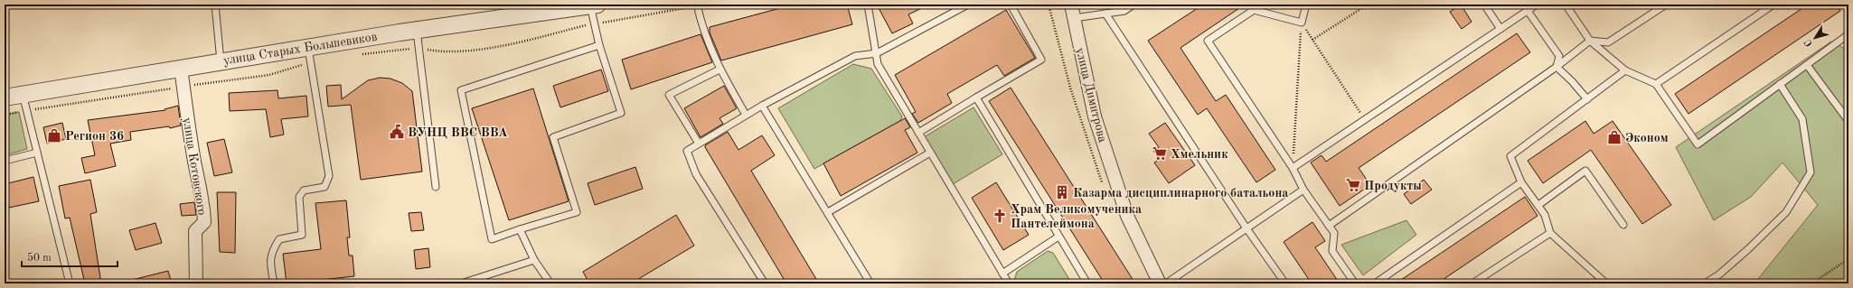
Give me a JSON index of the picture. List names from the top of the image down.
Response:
{
  "streets": {
    "street": ["улица Старых Большевиков", "улица Димитрова", "улица Котовского"]
  },
  "crossings": [
    ["улица Старых Большевиков", "улица Котовского"]
  ],
  "places": {
    "public building": ["ВУНЦ ВВС ВВА"],
    "shop": ["Регион 36", "Эконом"],
    "supermarket": ["Хмельник", "Продукты"],
    "building": ["Казарма дисциплинарного батальона"],
    "church": ["Храм Великомученика Пантелеймона"]
  },
  "scale_bar": "50 m",
  "north": "bottom left"
}
